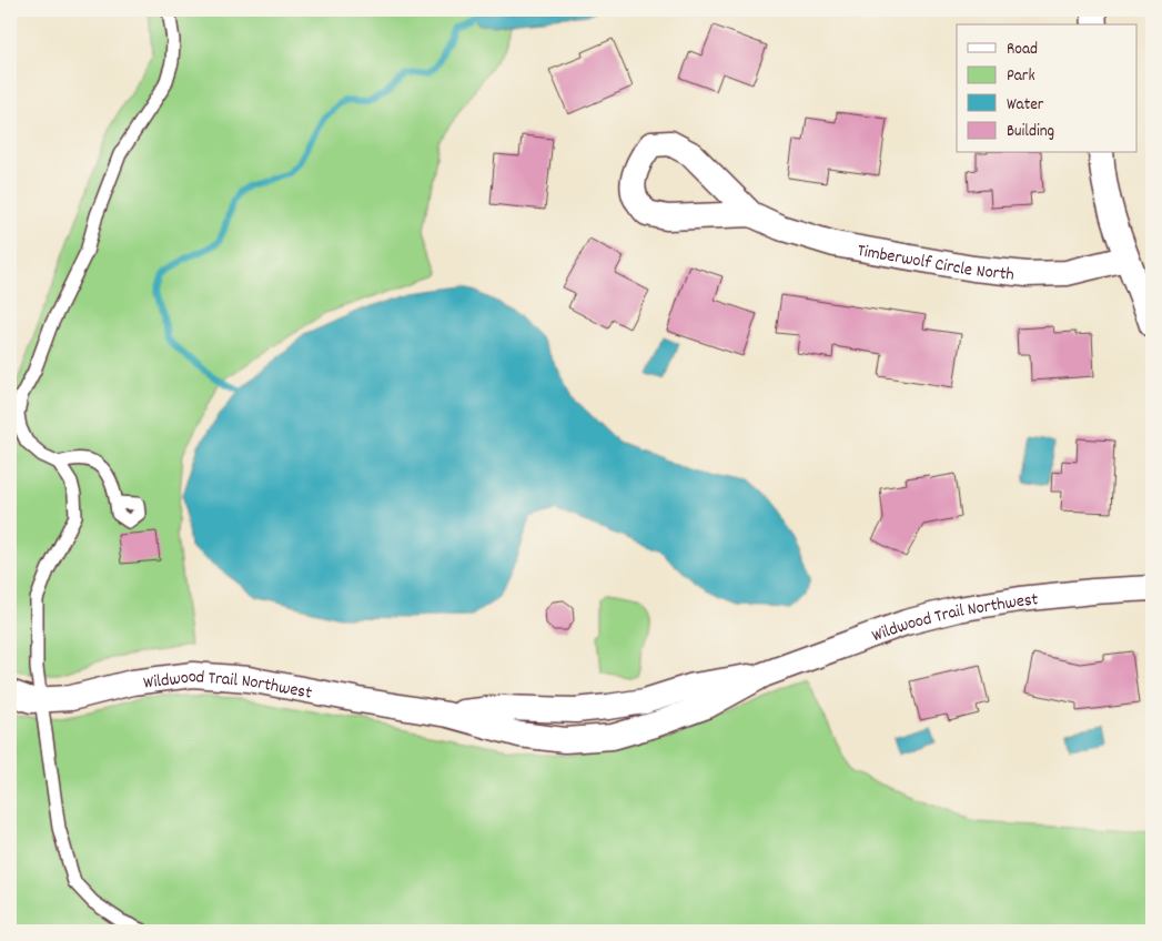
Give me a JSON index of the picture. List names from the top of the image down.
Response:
{
  "streets": {
    "street": ["Timberwolf Circle North", "Wildwood Trail Northwest"]
  },
  "legend": [
    "Road",
    "Park",
    "Water",
    "Building"
  ]
}
